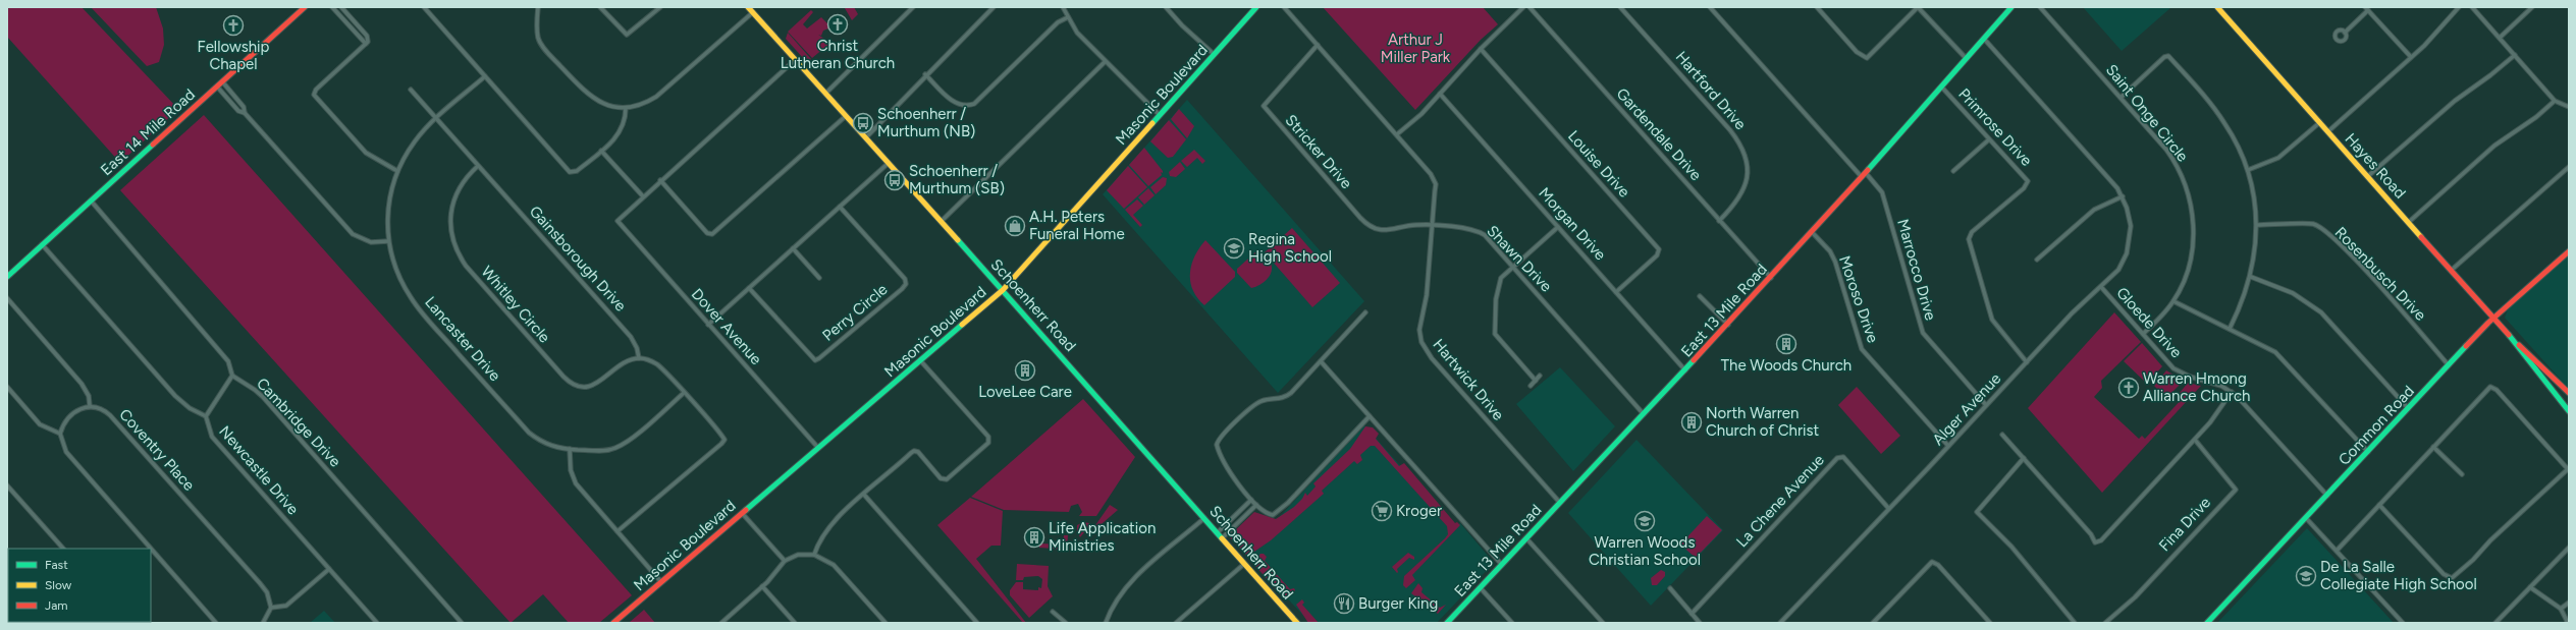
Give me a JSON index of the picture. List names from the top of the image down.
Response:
{
  "streets": {
    "main road": [
      "Masonic Boulevard",
      "East 14 Mile Road",
      "Hayes Road",
      "Schoenherr Road",
      "East 13 Mile Road",
      "Common Road"
    ],
    "street": [
      "Hartford Drive",
      "Saint Onge Circle",
      "Primrose Drive",
      "Gardendale Drive",
      "Stricker Drive",
      "Louise Drive",
      "Morgan Drive",
      "Gainsborough Drive",
      "Shawn Drive",
      "Marrocco Drive",
      "Rosenbusch Drive",
      "Moroso Drive",
      "Whitley Circle",
      "Perry Circle",
      "Gloede Drive",
      "Dover Avenue",
      "Lancaster Drive",
      "Hartwick Drive",
      "Alger Avenue",
      "Cambridge Drive",
      "Coventry Place",
      "Newcastle Drive",
      "La Chene Avenue",
      "Fina Drive"
    ]
  },
  "crossings": [
    ["Hartford Drive", "Gardendale Drive"],
    ["Masonic Boulevard", "Schoenherr Road"],
    ["Masonic Boulevard", "Dover Avenue"],
    ["Saint Onge Circle", "Gloede Drive"],
    ["Primrose Drive", "East 13 Mile Road"],
    ["Primrose Drive", "Alger Avenue"],
    ["East 14 Mile Road", "Newcastle Drive"],
    ["Gardendale Drive", "East 13 Mile Road"],
    ["Stricker Drive", "Shawn Drive"],
    ["Stricker Drive", "Hartwick Drive"],
    ["Louise Drive", "Morgan Drive"],
    ["Hayes Road", "Common Road"],
    ["Morgan Drive", "East 13 Mile Road"],
    ["Gainsborough Drive", "Whitley Circle"],
    ["Gainsborough Drive", "Lancaster Drive"],
    ["Shawn Drive", "East 13 Mile Road"],
    ["Shawn Drive", "Hartwick Drive"],
    ["Marrocco Drive", "East 13 Mile Road"],
    ["Marrocco Drive", "Alger Avenue"],
    ["Rosenbusch Drive", "Common Road"],
    ["Moroso Drive", "East 13 Mile Road"],
    ["Moroso Drive", "Alger Avenue"],
    ["East 13 Mile Road", "Hartwick Drive"],
    ["Gloede Drive", "Alger Avenue"],
    ["Gloede Drive", "Common Road"],
    ["Alger Avenue", "La Chene Avenue"]
  ],
  "parks": ["Arthur J Miller Park"],
  "places": {
    "church": ["Christ Lutheran Church", "Fellowship Chapel", "Warren Hmong Alliance Church"],
    "bus stop": ["Schoenherr / Murthum (NB)", "Schoenherr / Murthum (SB)"],
    "shop": ["A.H. Peters Funeral Home"],
    "school or university": ["Regina High School", "Warren Woods Christian School", "De La Salle Collegiate High School"],
    "building": [
      "The Woods Church",
      "LoveLee Care",
      "North Warren Church of Christ",
      "Life Application Ministries"
    ],
    "supermarket": ["Kroger"],
    "restaurant": ["Burger King"]
  },
  "legend": ["Fast", "Slow", "Jam"]
}
